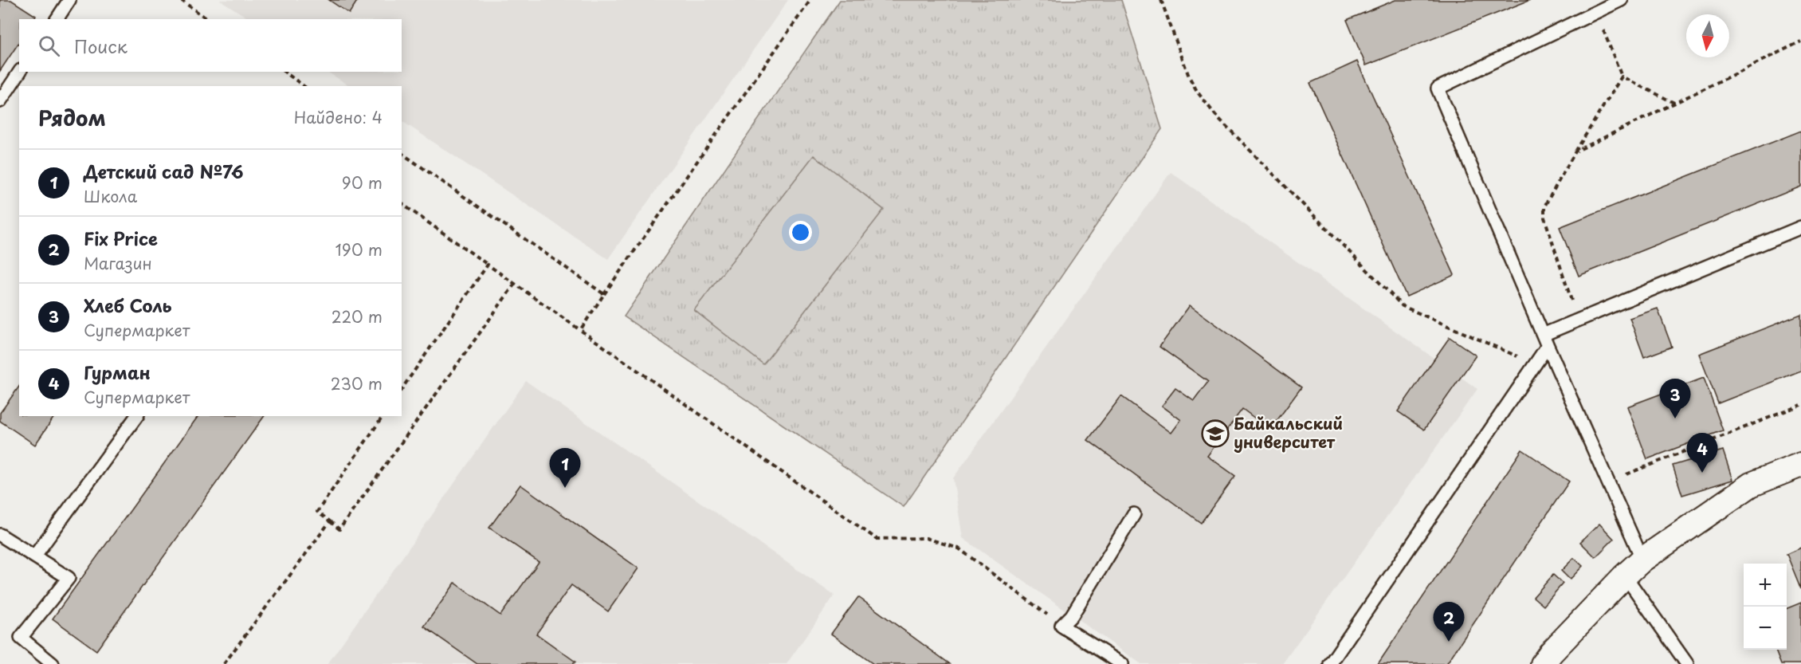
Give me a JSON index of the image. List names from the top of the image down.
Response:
{
  "places": {
    "school or university": ["Байкальский университет"]
  },
  "north": "bottom",
  "page": {
    "search": "Поиск",
    "heading": ["Рядом", "Найдено: 4"],
    "list": [
      {
        "mark": "1",
        "name": "Детский сад №76",
        "note": "Школа",
        "value": "90 m"
      },
      {
        "mark": "2",
        "name": "Fix Price",
        "note": "Магазин",
        "value": "190 m"
      },
      {
        "mark": "3",
        "name": "Хлеб Соль",
        "note": "Супермаркет",
        "value": "220 m"
      },
      {
        "mark": "4",
        "name": "Гурман",
        "note": "Супермаркет",
        "value": "230 m"
      }
    ],
    "pins": [
      "3",
      "4",
      "1",
      "2"
    ],
    "map_buttons": ["+", "−"]
  }
}
